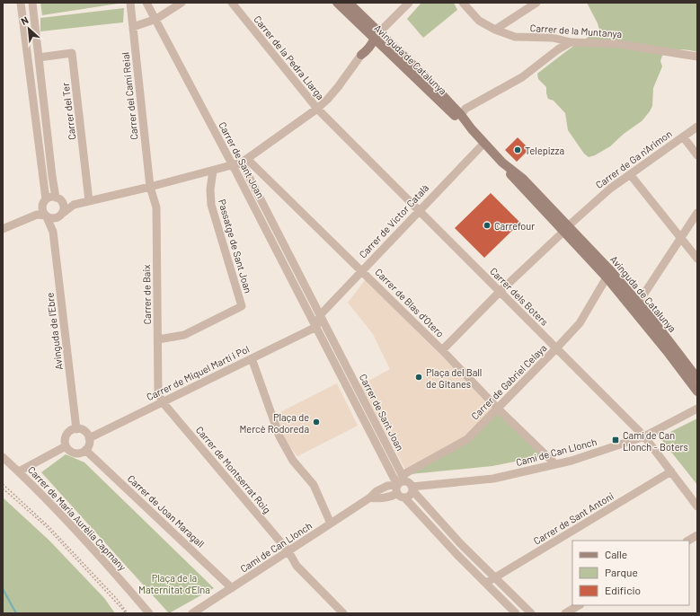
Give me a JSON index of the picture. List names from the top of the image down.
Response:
{
  "streets": {
    "street": [
      "Carrer de la Muntanya",
      "Carrer de la Pedra Llarga",
      "Avinguda de Catalunya",
      "Carrer del Camí Reial",
      "Carrer del Ter",
      "Carrer de Ga n'Arimon",
      "Carrer de Sant Joan",
      "Carrer de Victor Català",
      "Passatge de Sant Joan",
      "Carrer de Baix",
      "Carrer dels Boters",
      "Carrer de Blas d'Otero",
      "Avinguda de l'Ebre",
      "Carrer de Miquel Martí i Pol",
      "Carrer de Gabriel Celaya",
      "Camí de Can Llonch",
      "Carrer de Montserrat Roig",
      "Carrer de Joan Maragall",
      "Carrer de Maria Aurèlia Capmany",
      "Carrer de Sant Antoni"
    ]
  },
  "crossings": [
    ["Carrer de la Pedra Llarga", "Carrer dels Boters"],
    ["Avinguda de Catalunya", "Carrer de Ga n'Arimon"],
    ["Avinguda de Catalunya", "Carrer de Victor Català"],
    ["Avinguda de Catalunya", "Carrer de Gabriel Celaya"],
    ["Carrer del Camí Reial", "Carrer de Baix"],
    ["Carrer del Ter", "Avinguda de l'Ebre"],
    ["Carrer de Ga n'Arimon", "Carrer dels Boters"],
    ["Carrer de Ga n'Arimon", "Carrer de Blas d'Otero"],
    ["Carrer de Sant Joan", "Carrer de Victor Català"],
    ["Carrer de Sant Joan", "Carrer de Blas d'Otero"],
    ["Carrer de Sant Joan", "Carrer de Miquel Martí i Pol"],
    ["Carrer de Sant Joan", "Carrer de Gabriel Celaya"],
    ["Carrer de Sant Joan", "Camí de Can Llonch"],
    ["Carrer de Sant Joan", "Carrer de Sant Antoni"],
    ["Carrer de Victor Català", "Carrer dels Boters"],
    ["Carrer de Victor Català", "Carrer de Blas d'Otero"],
    ["Passatge de Sant Joan", "Carrer de Baix"],
    ["Carrer de Baix", "Carrer de Miquel Martí i Pol"],
    ["Carrer de Baix", "Carrer de Montserrat Roig"],
    ["Carrer dels Boters", "Carrer de Gabriel Celaya"],
    ["Carrer dels Boters", "Camí de Can Llonch"],
    ["Carrer dels Boters", "Carrer de Sant Antoni"],
    ["Carrer de Blas d'Otero", "Carrer de Gabriel Celaya"],
    ["Carrer de Blas d'Otero", "Camí de Can Llonch"],
    ["Avinguda de l'Ebre", "Carrer de Miquel Martí i Pol"],
    ["Avinguda de l'Ebre", "Carrer de Joan Maragall"],
    ["Carrer de Miquel Martí i Pol", "Carrer de Montserrat Roig"],
    ["Carrer de Miquel Martí i Pol", "Carrer de Joan Maragall"],
    ["Carrer de Gabriel Celaya", "Camí de Can Llonch"],
    ["Camí de Can Llonch", "Carrer de Montserrat Roig"],
    ["Camí de Can Llonch", "Carrer de Joan Maragall"]
  ],
  "parks": ["Plaça de la Maternitat d'Elna"],
  "places": {
    "other": [
      "Telepizza",
      "Carrefour",
      "Plaça del Ball de Gitanes",
      "Plaça de Mercè Rodoreda"
    ],
    "transit": ["Camí de Can Llonch - Boters"]
  },
  "legend": ["Calle", "Parque", "Edificio"],
  "north": "top left"
}
